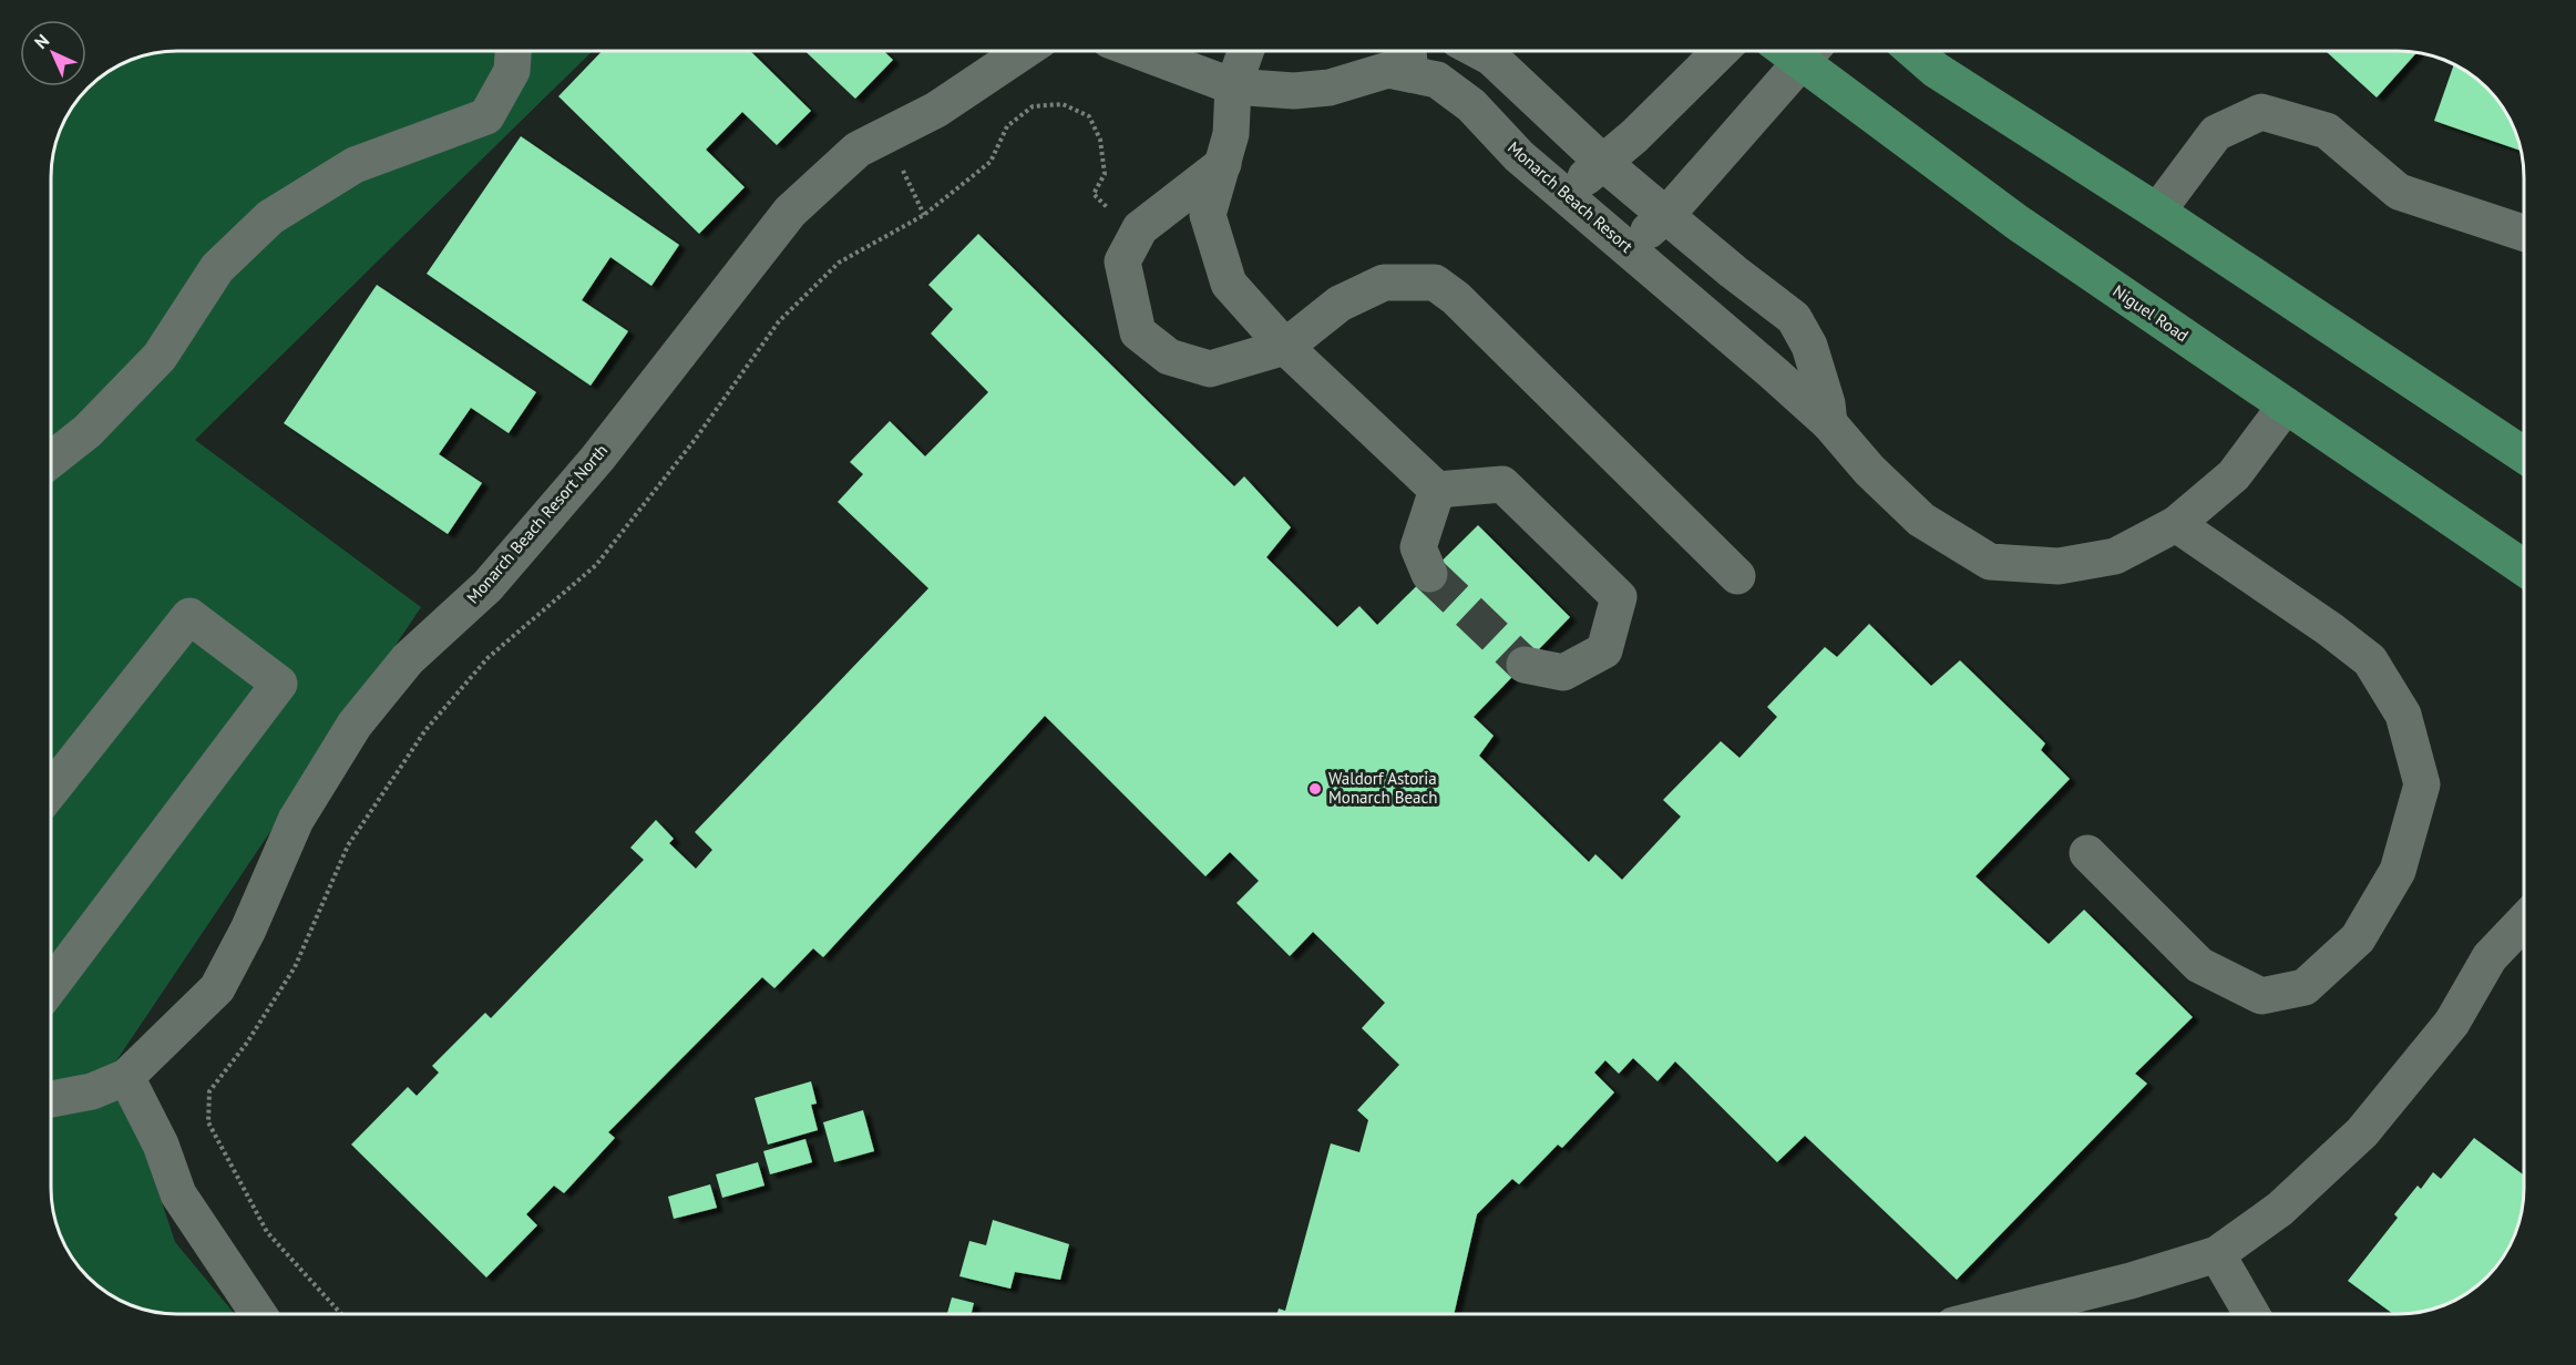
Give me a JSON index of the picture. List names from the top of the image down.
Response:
{
  "streets": {
    "main road": ["Niguel Road"],
    "street": ["Monarch Beach Resort", "Monarch Beach Resort North"]
  },
  "crossings": [
    ["Monarch Beach Resort", "Niguel Road"]
  ],
  "places": ["Waldorf Astoria Monarch Beach"],
  "north": "top left"
}
